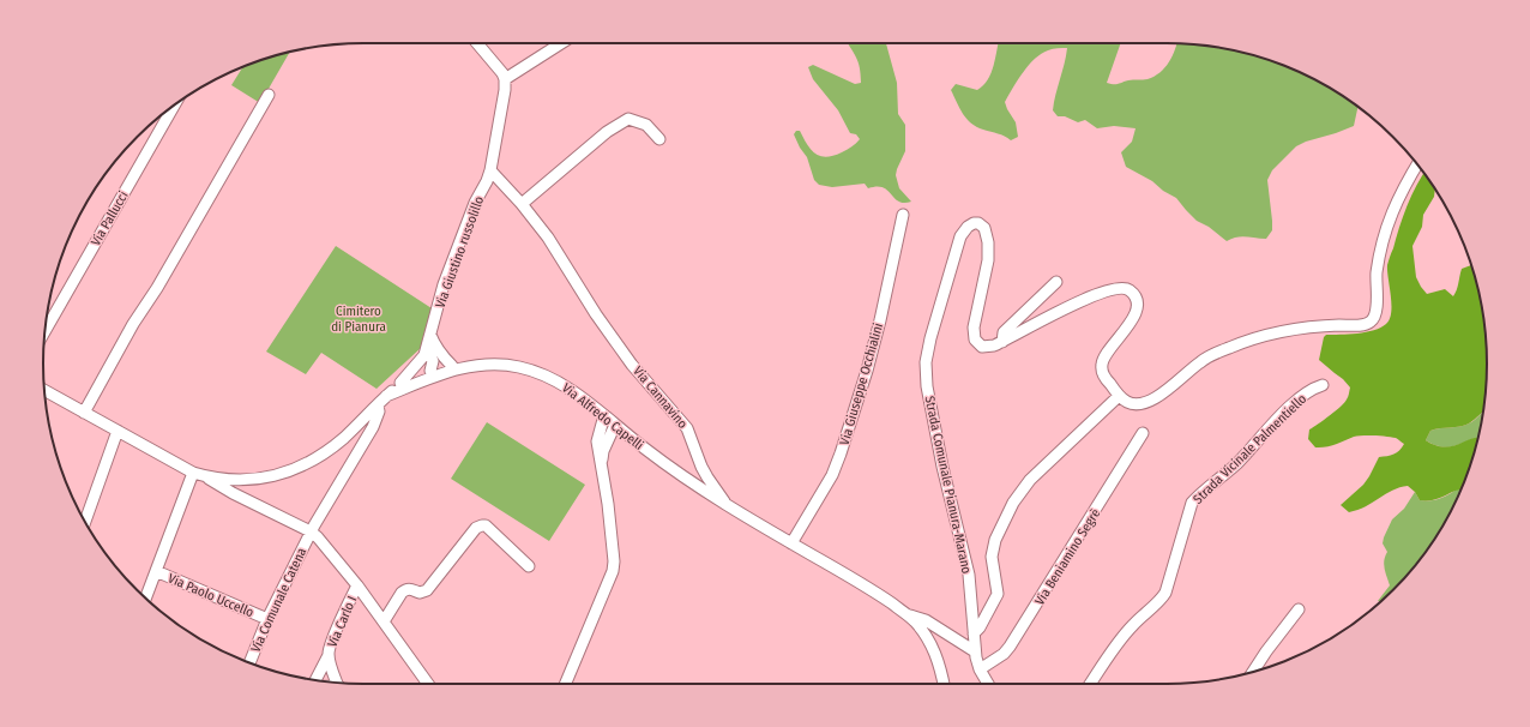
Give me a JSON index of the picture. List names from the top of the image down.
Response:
{
  "streets": {
    "street": [
      "Via Pallucci",
      "Via Giustino russolillo",
      "Via Giuseppe Occhialini",
      "Via Cannavino",
      "Via Alfredo Capelli",
      "Strada Vicinale Palmentiello",
      "Strada Comunale Pianura-Marano",
      "Via Beniamino Segrè",
      "Via Paolo Uccello",
      "Via Comunale Catena",
      "Via Carlo I"
    ]
  },
  "crossings": [
    ["Via Giustino russolillo", "Via Cannavino"],
    ["Via Giuseppe Occhialini", "Via Cannavino"],
    ["Via Cannavino", "Via Alfredo Capelli"],
    ["Via Cannavino", "Strada Comunale Pianura-Marano"],
    ["Via Alfredo Capelli", "Via Comunale Catena"],
    ["Strada Comunale Pianura-Marano", "Via Beniamino Segrè"],
    ["Via Paolo Uccello", "Via Comunale Catena"]
  ],
  "parks": ["Cimitero di Pianura"]
}
